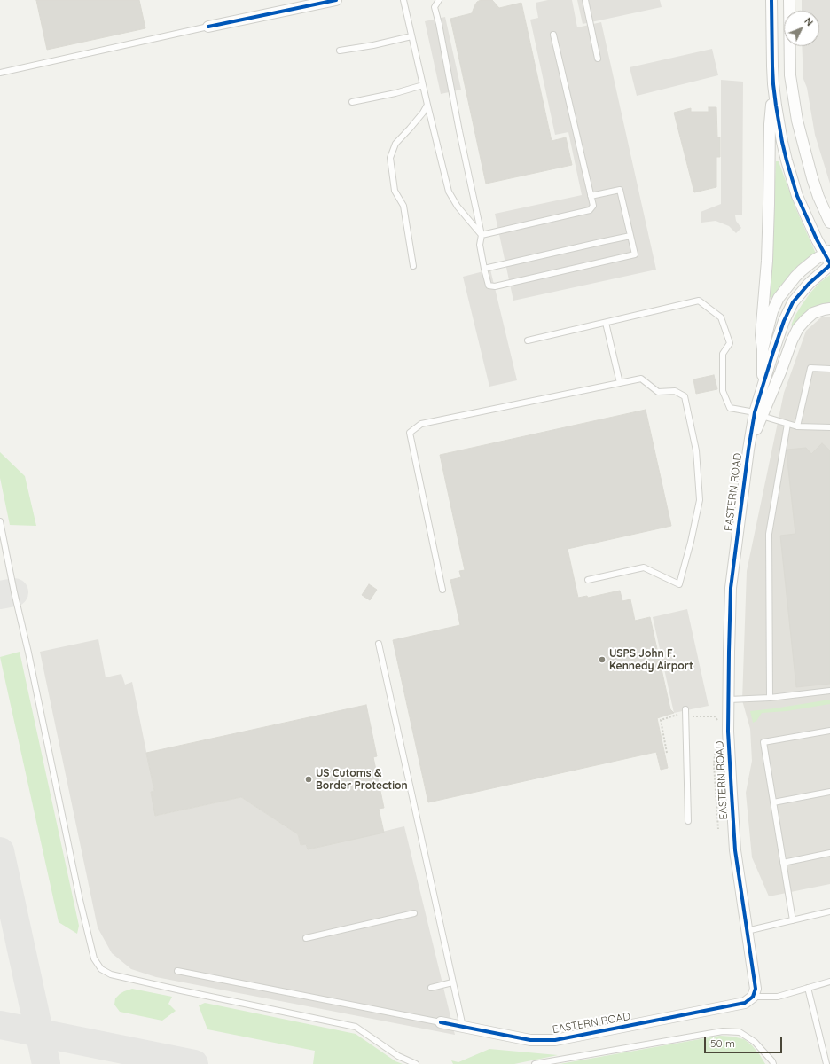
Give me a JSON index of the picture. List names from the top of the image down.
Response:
{
  "streets": {
    "street": ["EASTERN ROAD"]
  },
  "places": ["USPS John F. Kennedy Airport", "US Cutoms & Border Protection"],
  "scale_bar": "50 m",
  "north": "top right"
}
